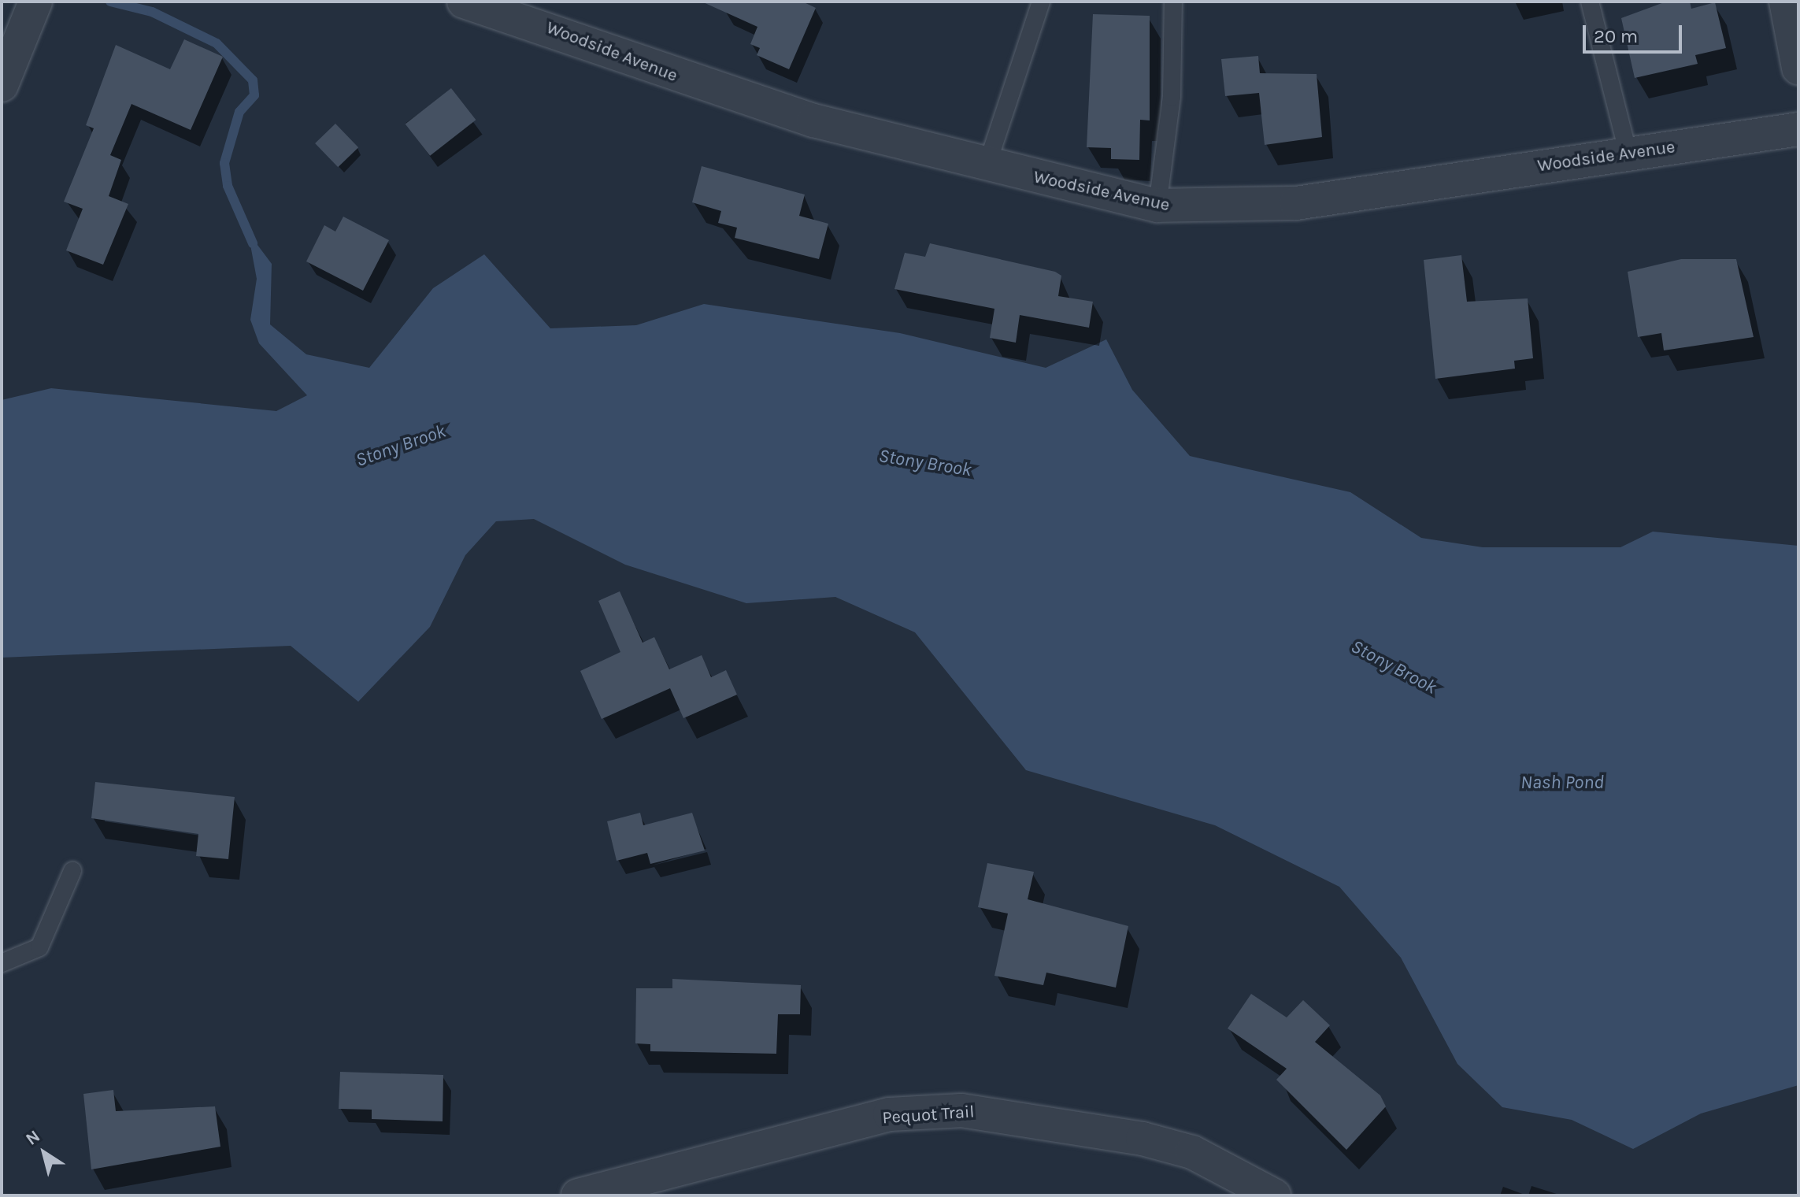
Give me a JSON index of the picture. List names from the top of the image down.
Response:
{
  "streets": {
    "street": ["Woodside Avenue", "Pequot Trail"]
  },
  "water": ["Stony Brook", "Nash Pond"],
  "scale_bar": "20 m",
  "north": "top left"
}
